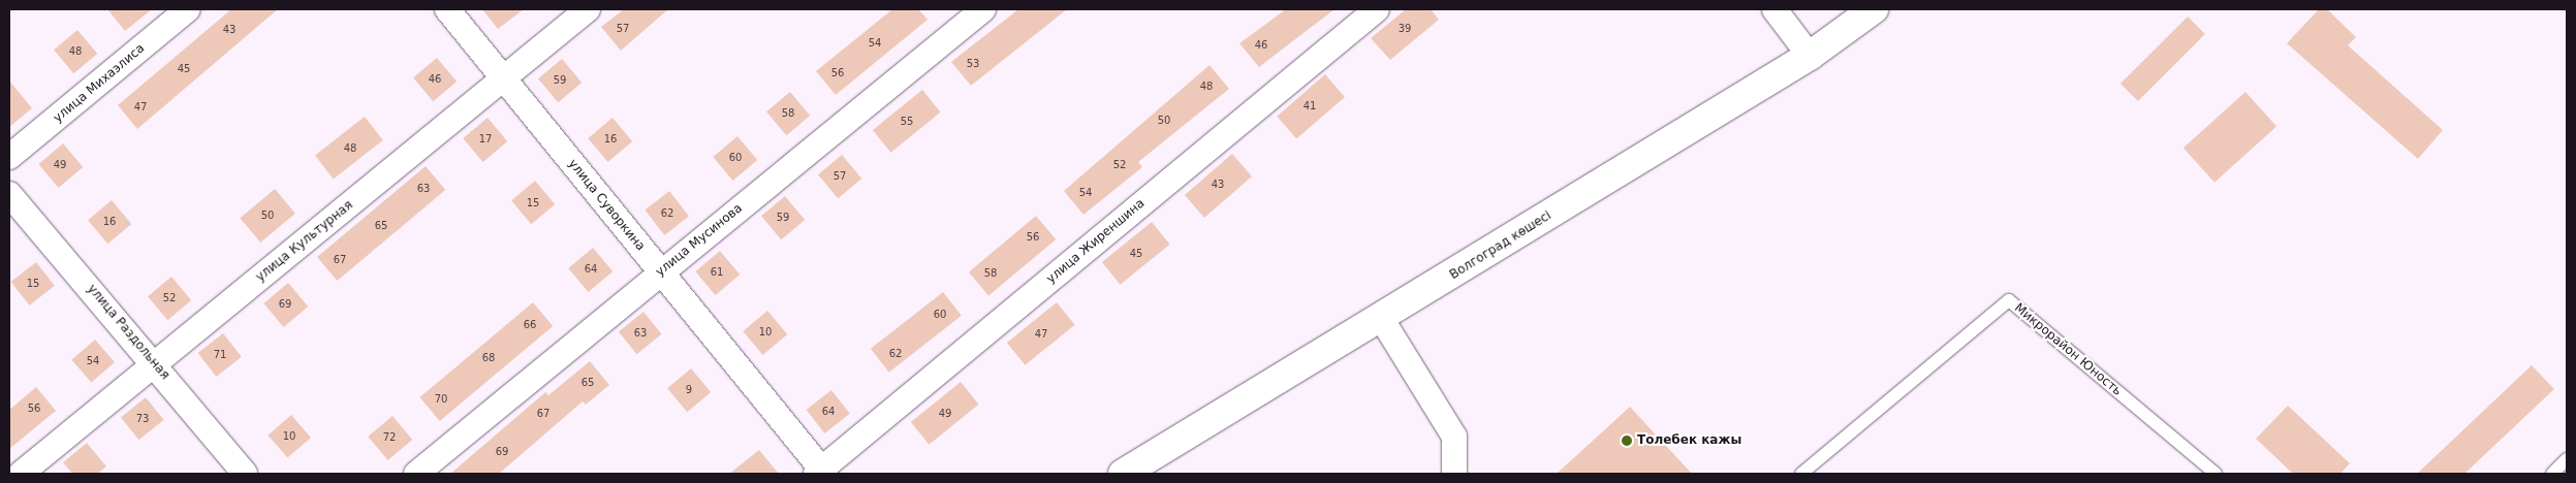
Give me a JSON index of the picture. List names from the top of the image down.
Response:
{
  "streets": {
    "main road": ["Волгоград көшесі"],
    "street": [
      "улица Михаэлиса",
      "улица Суворкина",
      "улица Мусинова",
      "улица Культурная",
      "улица Жиреншина",
      "улица Раздольная"
    ],
    "lane": ["Микрорайон Юность"]
  },
  "crossings": [
    ["улица Суворкина", "улица Мусинова"],
    ["улица Суворкина", "улица Культурная"],
    ["улица Суворкина", "улица Жиреншина"],
    ["улица Культурная", "улица Раздольная"]
  ],
  "places": ["Толебек кажы"],
  "house_numbers": [
    "57",
    "39",
    "43",
    "54",
    "46",
    "48",
    "53",
    "45",
    "56",
    "46",
    "59",
    "48",
    "41",
    "47",
    "58",
    "50",
    "55",
    "17",
    "16",
    "48",
    "60",
    "49",
    "52",
    "57",
    "43",
    "63",
    "54",
    "15",
    "62",
    "50",
    "59",
    "16",
    "65",
    "56",
    "45",
    "67",
    "64",
    "61",
    "58",
    "15",
    "52",
    "69",
    "60",
    "66",
    "10",
    "63",
    "47",
    "62",
    "71",
    "68",
    "54",
    "65",
    "9",
    "70",
    "56",
    "64",
    "67",
    "49",
    "73",
    "10",
    "72",
    "69"
  ]
}
